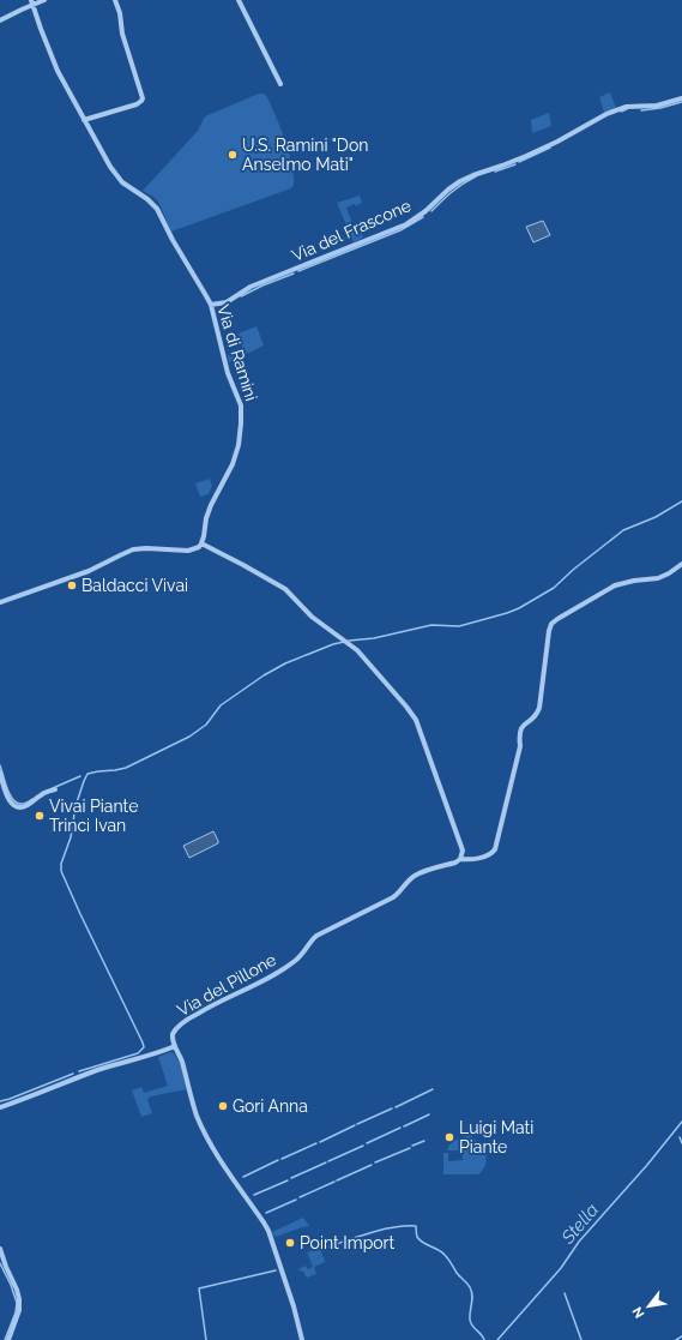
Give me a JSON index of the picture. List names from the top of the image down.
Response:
{
  "streets": {
    "street": ["Via del Frascone", "Via di Ramini", "Via del Pillone"]
  },
  "crossings": [
    ["Via del Frascone", "Via di Ramini"]
  ],
  "water": ["Stella"],
  "places": [
    "U.S. Ramini \"Don Anselmo Mati\"",
    "Baldacci Vivai",
    "Vivai Piante Trinci Ivan",
    "Gori Anna",
    "Luigi Mati Piante",
    "Point Import"
  ],
  "north": "bottom left"
}
